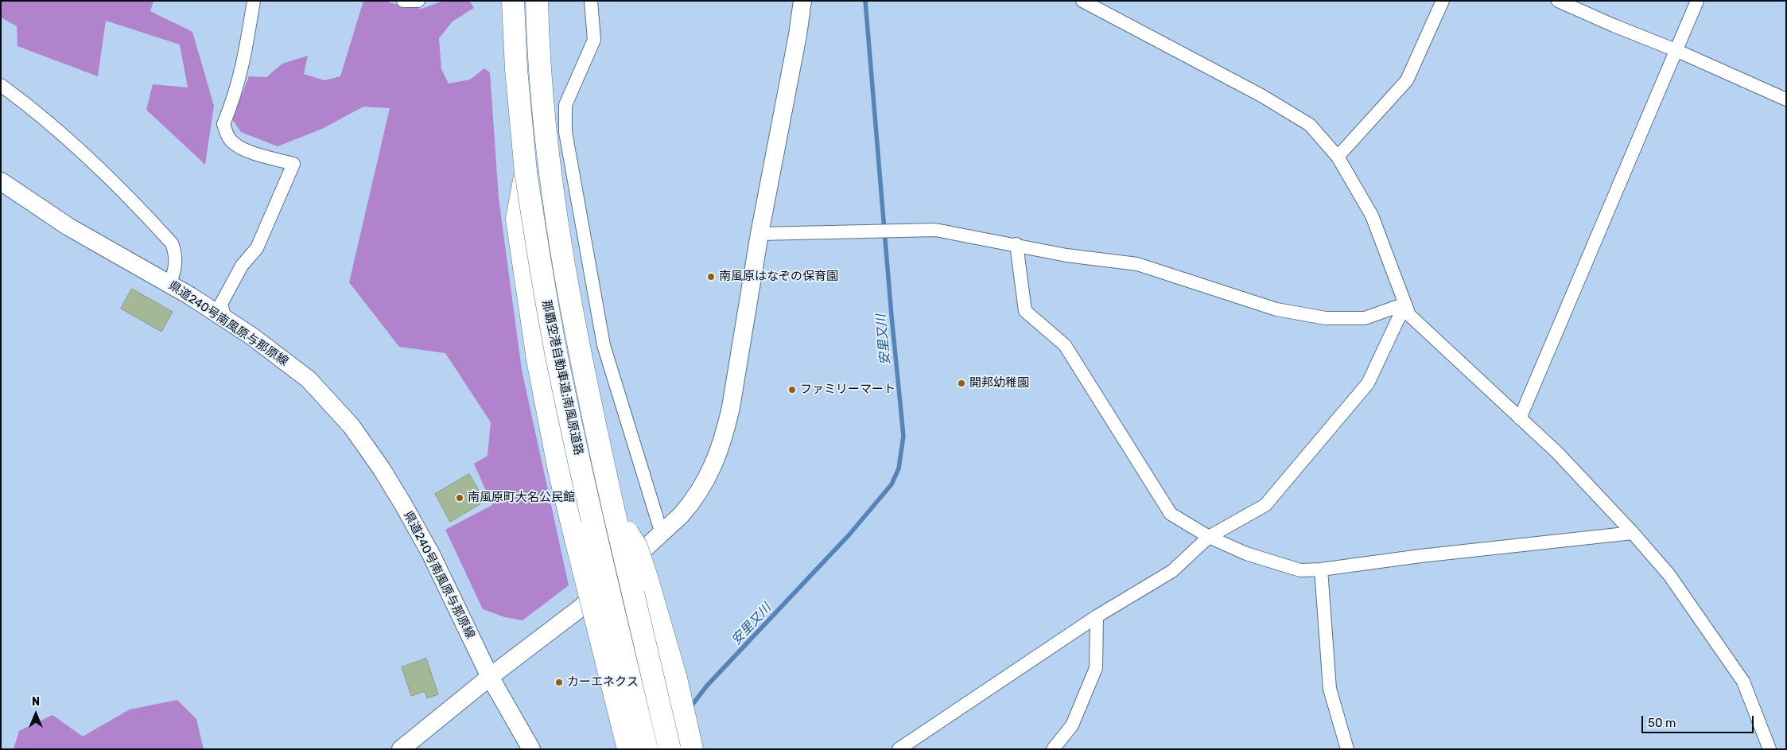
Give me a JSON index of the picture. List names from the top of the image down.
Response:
{
  "streets": {
    "highway": ["那覇空港自動車道;南風原道路"],
    "street": ["県道240号南風原与那原線"]
  },
  "water": ["安里又川"],
  "places": [
    "南風原はなぞの保育園",
    "開邦幼稚園",
    "ファミリーマート",
    "南風原町大名公民館",
    "カーエネクス"
  ],
  "scale_bar": "50 m",
  "north": "top"
}
